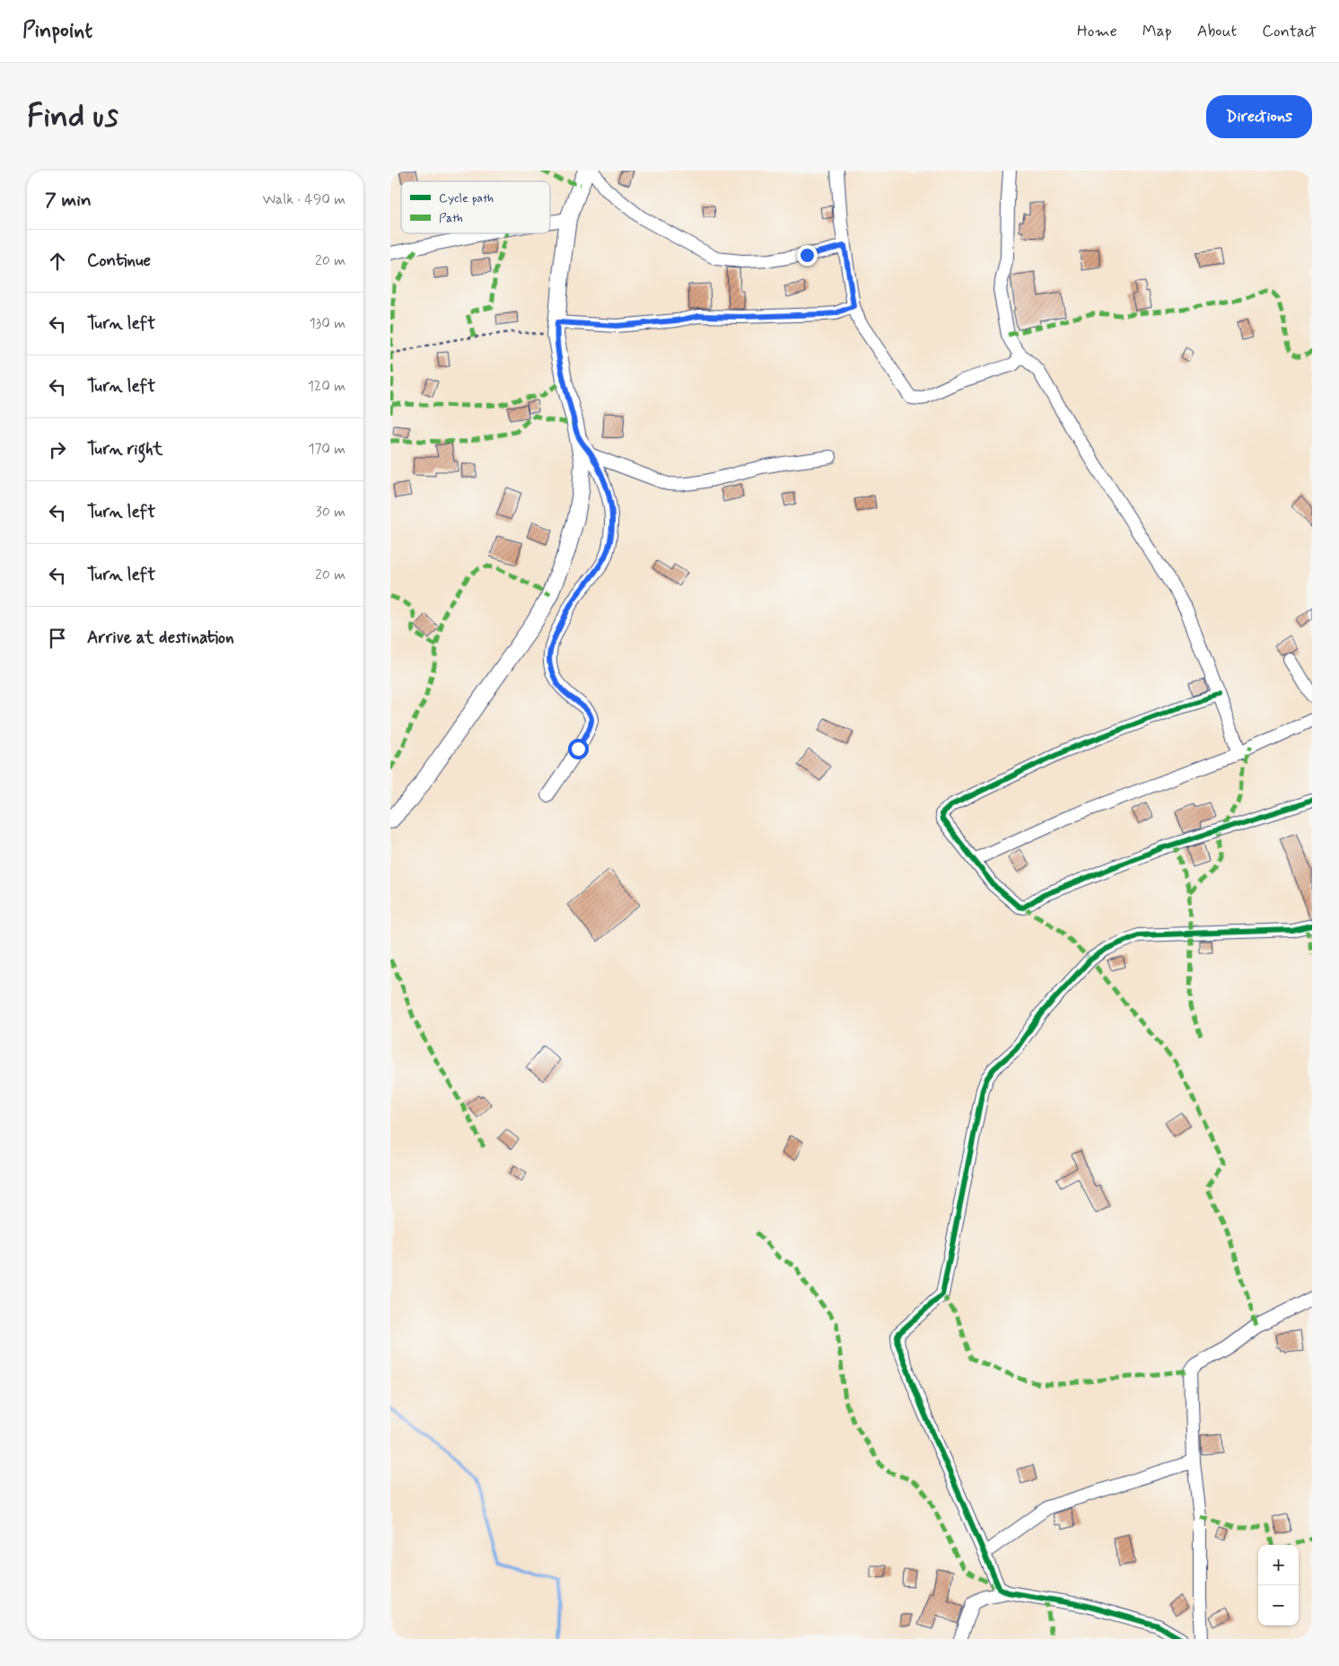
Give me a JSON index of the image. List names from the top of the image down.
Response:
{
  "legend": ["Cycle path", "Path"],
  "page": {
    "header": "Pinpoint",
    "nav": [
      "Home",
      "Map",
      "About",
      "Contact"
    ],
    "buttons": "Directions",
    "title": "Find us",
    "heading": ["7 min", "Walk · 490 m"],
    "list": [
      ["Continue", "20 m"],
      ["Turn left", "130 m"],
      ["Turn left", "120 m"],
      ["Turn right", "170 m"],
      ["Turn left", "30 m"],
      ["Turn left", "20 m"],
      "Arrive at destination"
    ],
    "map_buttons": ["+", "−"]
  }
}
